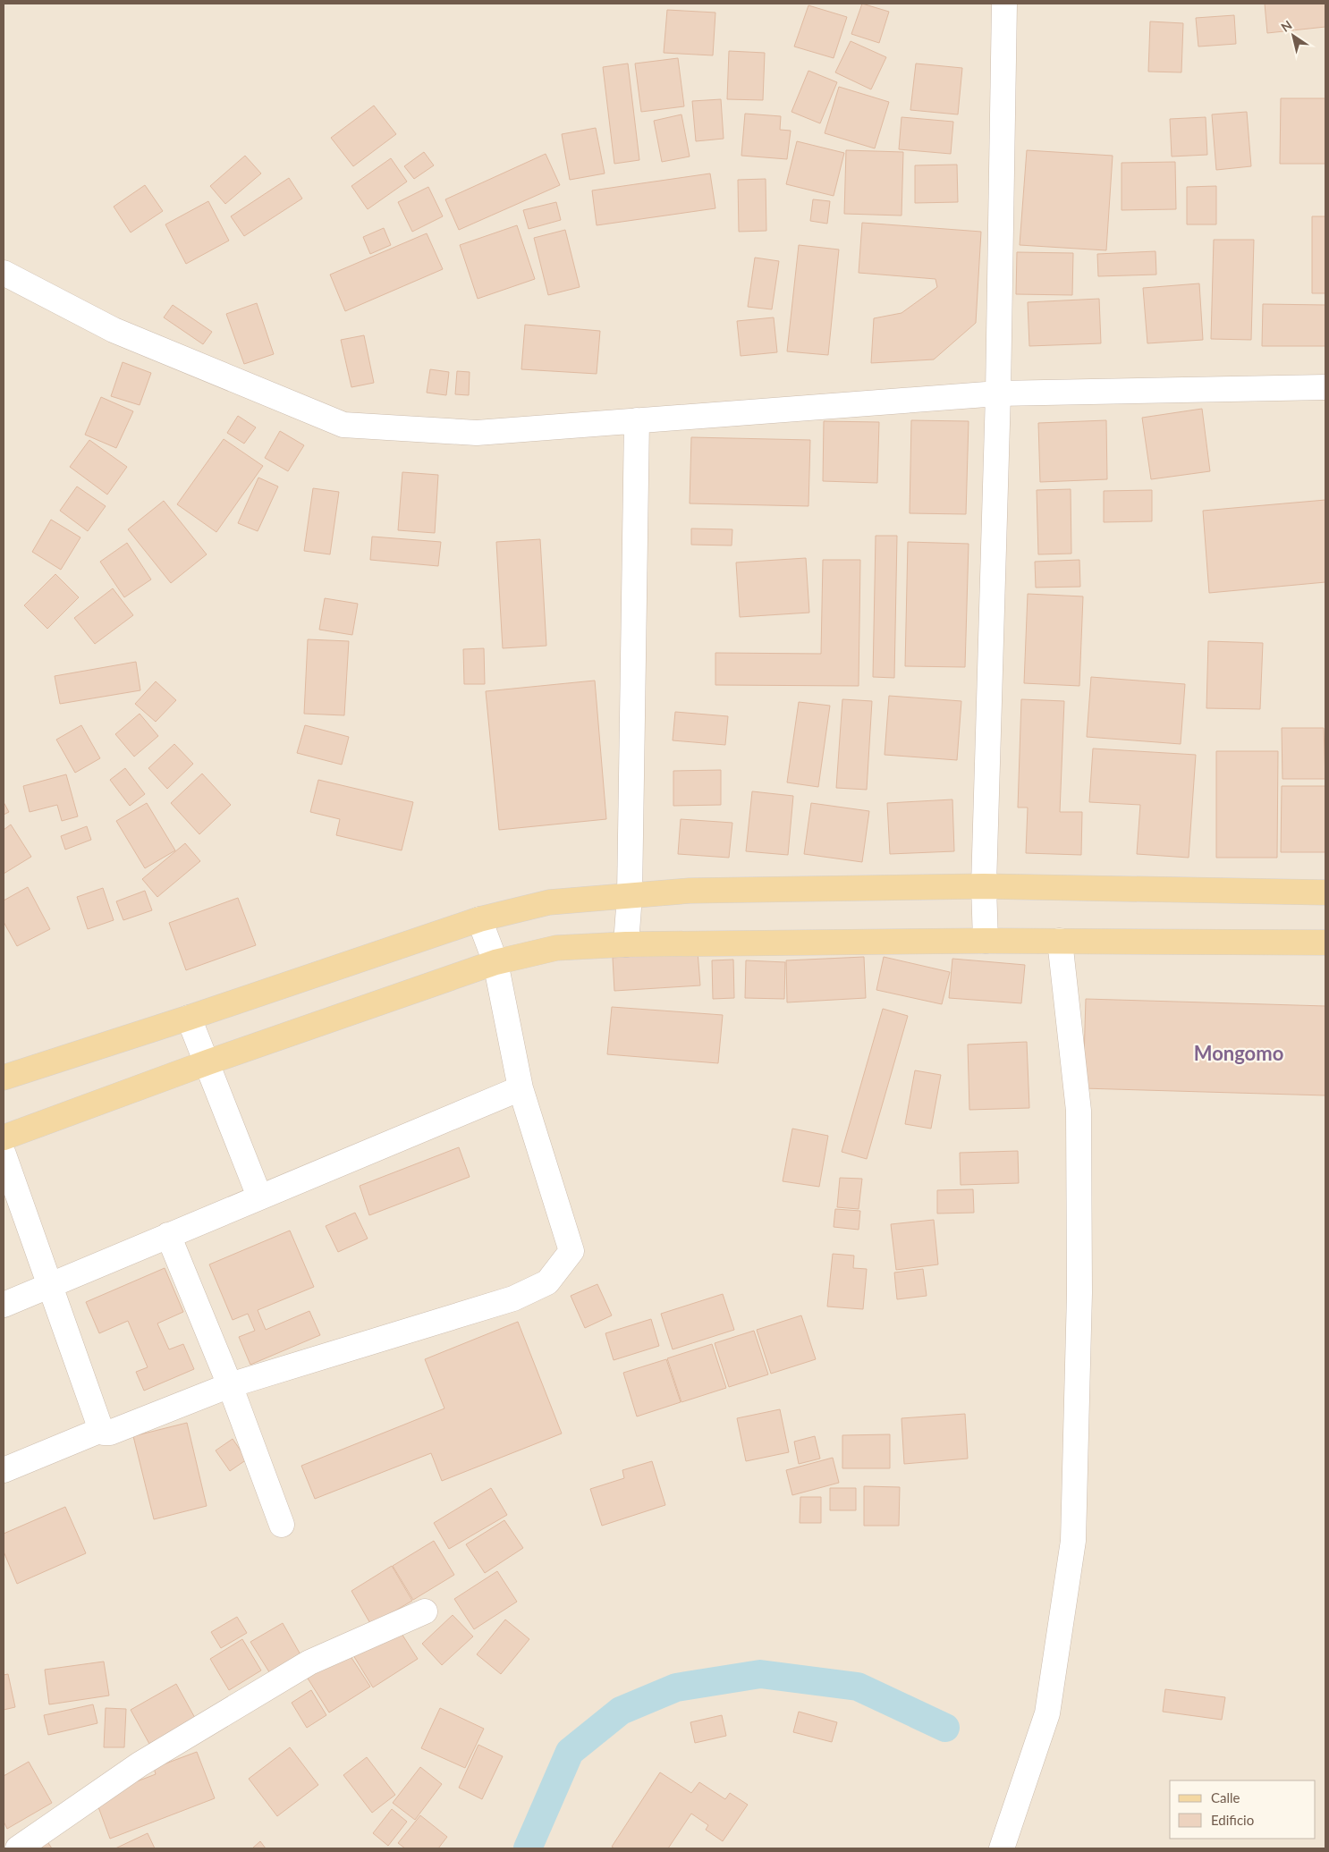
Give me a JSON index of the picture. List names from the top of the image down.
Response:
{
  "districts": ["Mongomo"],
  "legend": ["Calle", "Edificio"],
  "north": "top left"
}
